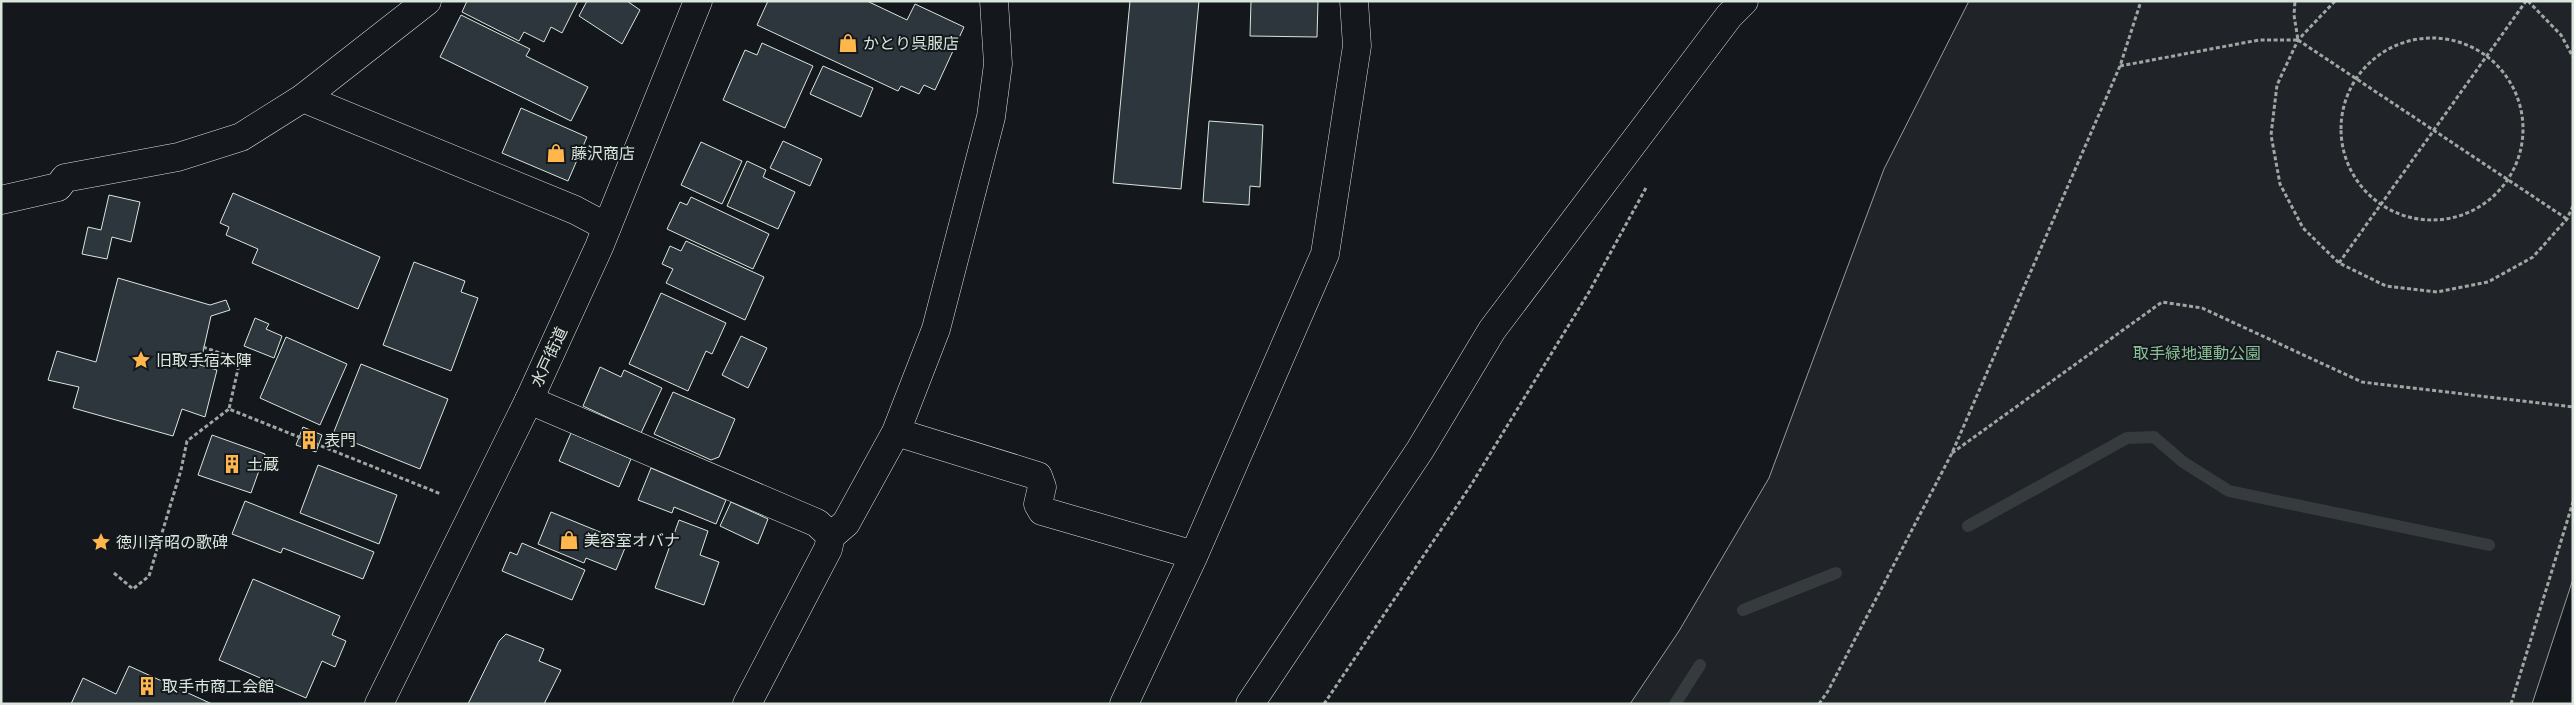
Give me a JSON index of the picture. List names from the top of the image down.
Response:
{
  "streets": {
    "street": ["水戸街道"]
  },
  "parks": ["取手緑地運動公園"],
  "places": {
    "shop": ["かとり呉服店", "藤沢商店", "美容室オバナ"],
    "place": ["旧取手宿本陣", "徳川斉昭の歌碑"],
    "building": ["表門", "土蔵", "取手市商工会館"]
  }
}
